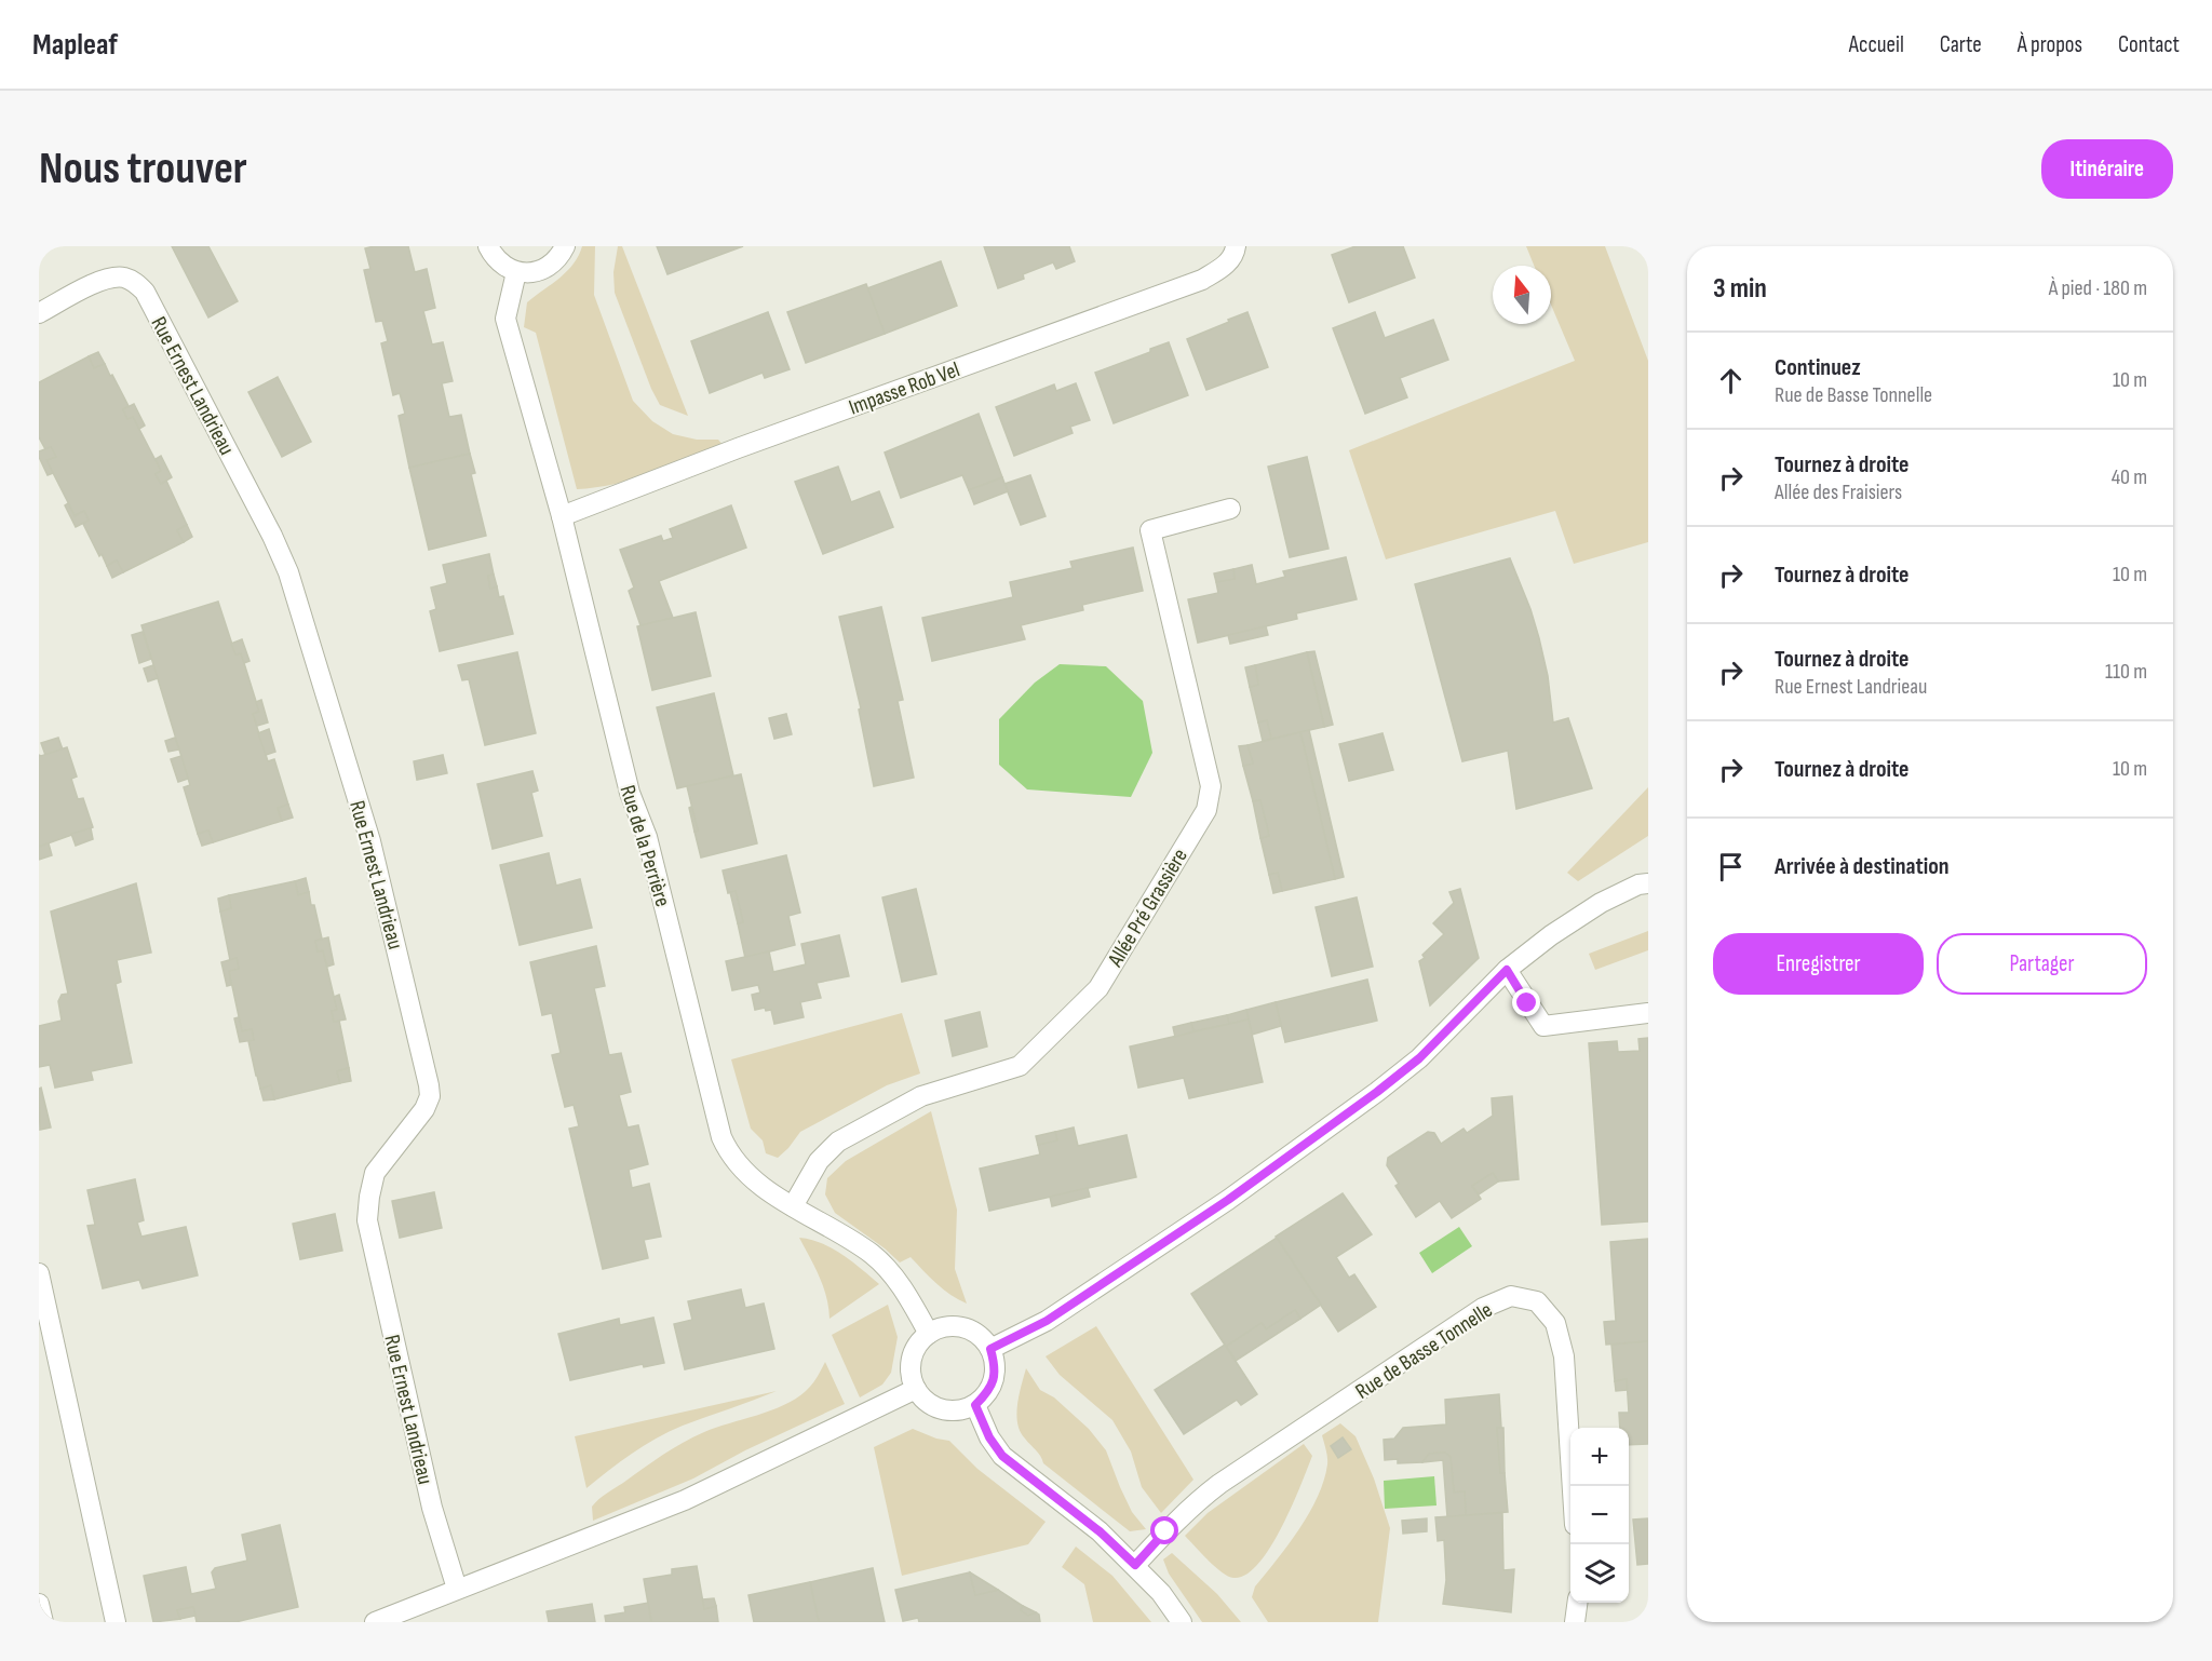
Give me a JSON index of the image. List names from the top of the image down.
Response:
{
  "streets": {
    "street": [
      "Rue Ernest Landrieau",
      "Impasse Rob Vel",
      "Rue de la Perrière",
      "Allée Pré Grassière",
      "Rue de Basse Tonnelle"
    ]
  },
  "crossings": [
    ["Impasse Rob Vel", "Rue de la Perrière"],
    ["Rue de la Perrière", "Allée Pré Grassière"]
  ],
  "north": "top",
  "page": {
    "header": "Mapleaf",
    "nav": [
      "Accueil",
      "Carte",
      "À propos",
      "Contact"
    ],
    "buttons": [
      "Itinéraire",
      ["Enregistrer", "Partager"]
    ],
    "title": "Nous trouver",
    "heading": ["3 min", "À pied · 180 m"],
    "list": [
      ["Continuez", "Rue de Basse Tonnelle", "10 m"],
      ["Tournez à droite", "Allée des Fraisiers", "40 m"],
      ["Tournez à droite", "10 m"],
      ["Tournez à droite", "Rue Ernest Landrieau", "110 m"],
      ["Tournez à droite", "10 m"],
      "Arrivée à destination"
    ],
    "map_buttons": ["+", "−"]
  }
}
